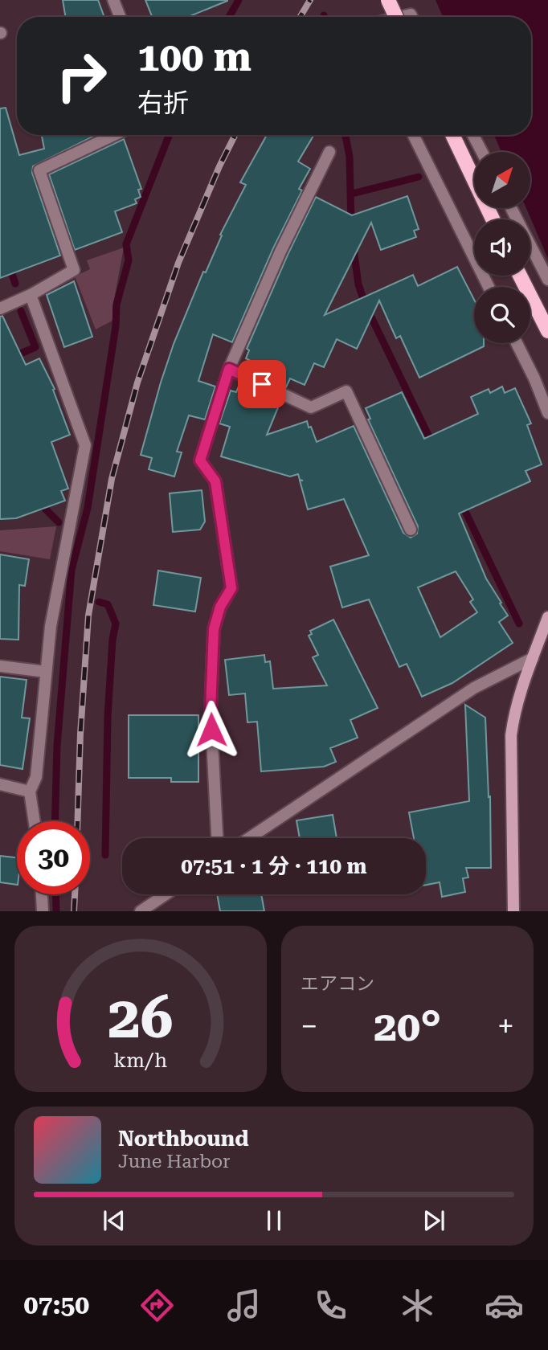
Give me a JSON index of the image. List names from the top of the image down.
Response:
{
  "north": "top right",
  "page": {
    "turn": ["100 m", "右折"],
    "limit": "30",
    "trip": "07:51 · 1 分 · 110 m",
    "tile": "エアコン",
    "heat": ["−", "20°", "+"],
    "song": ["Northbound", "June Harbor"],
    "tabs": "07:50",
    "gauge": ["26", "km/h"]
  }
}
